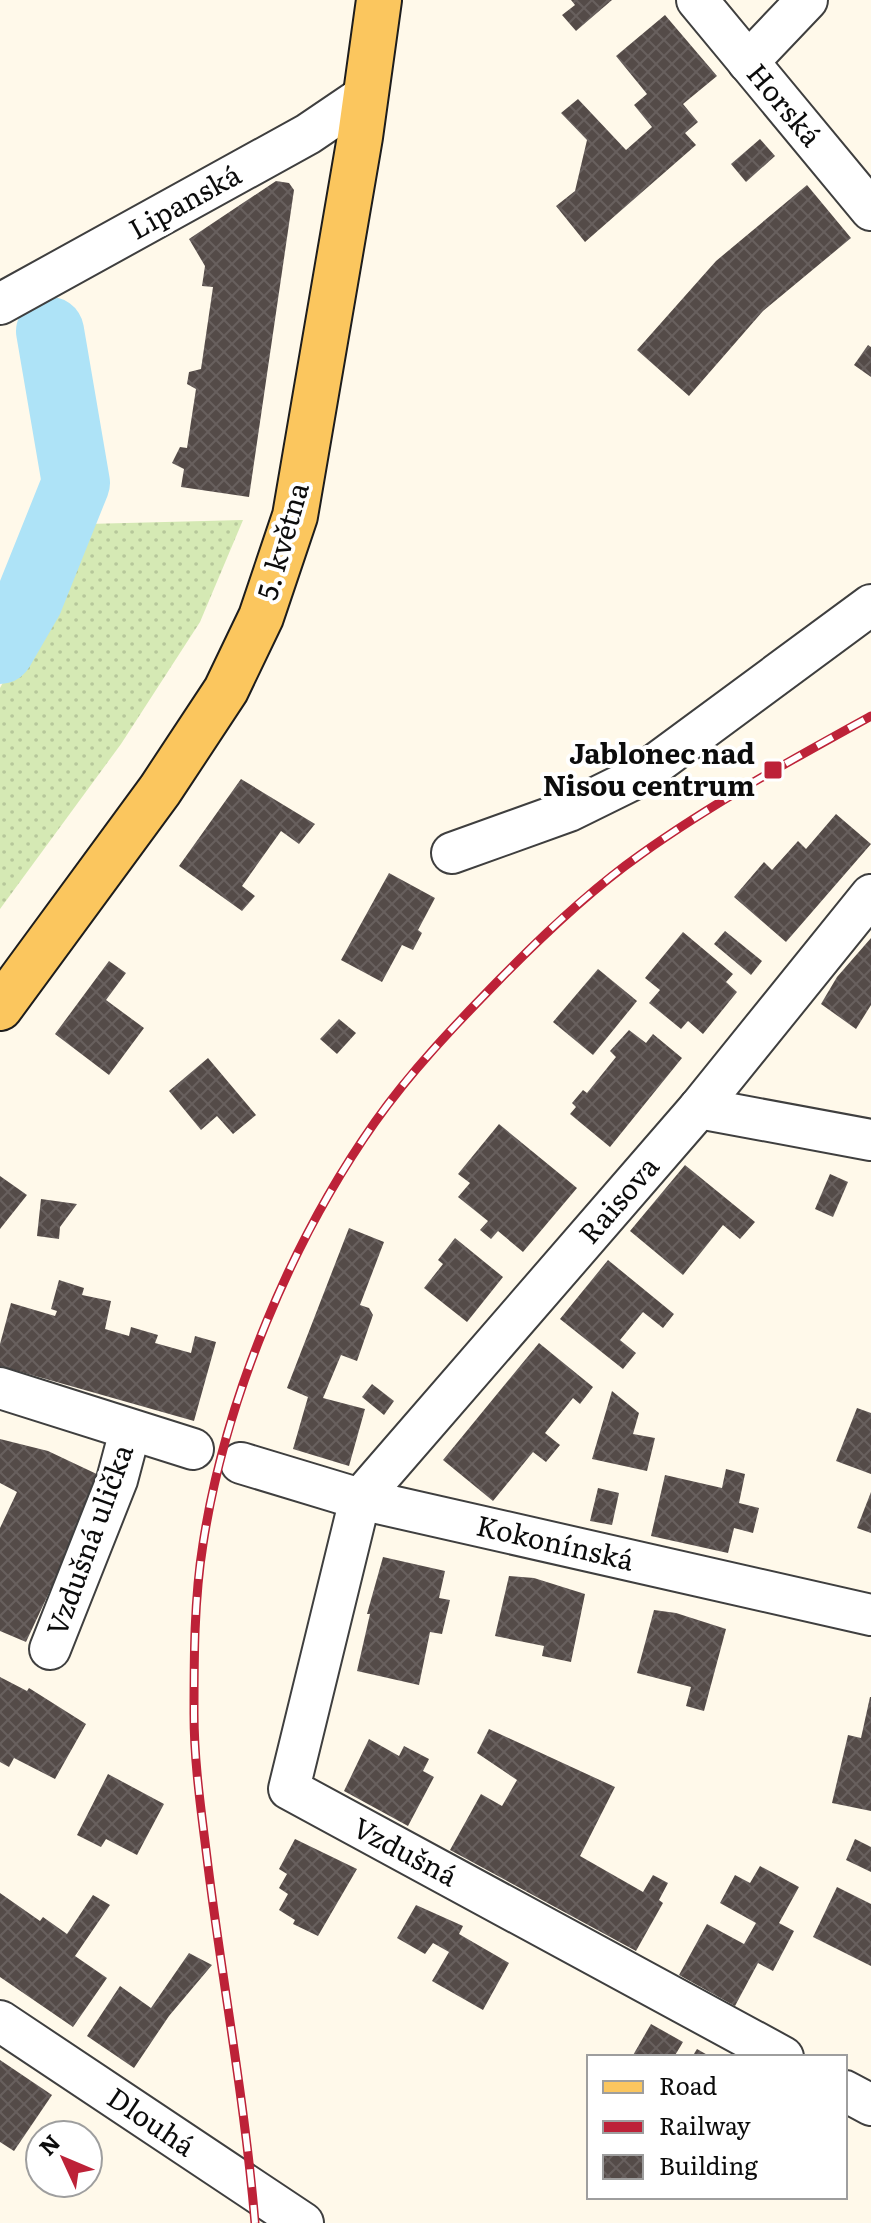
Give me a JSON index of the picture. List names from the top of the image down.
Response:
{
  "streets": {
    "main road": ["5. května"],
    "street": [
      "Horská",
      "Lipanská",
      "Raisova",
      "Vzdušná ulička",
      "Kokonínská",
      "Vzdušná",
      "Dlouhá"
    ]
  },
  "crossings": [
    ["Lipanská", "5. května"],
    ["Raisova", "Kokonínská"],
    ["Raisova", "Vzdušná"],
    ["Kokonínská", "Vzdušná"]
  ],
  "places": {
    "transit": ["Jablonec nad Nisou centrum"]
  },
  "legend": ["Road", "Railway", "Building"],
  "north": "top left"
}
